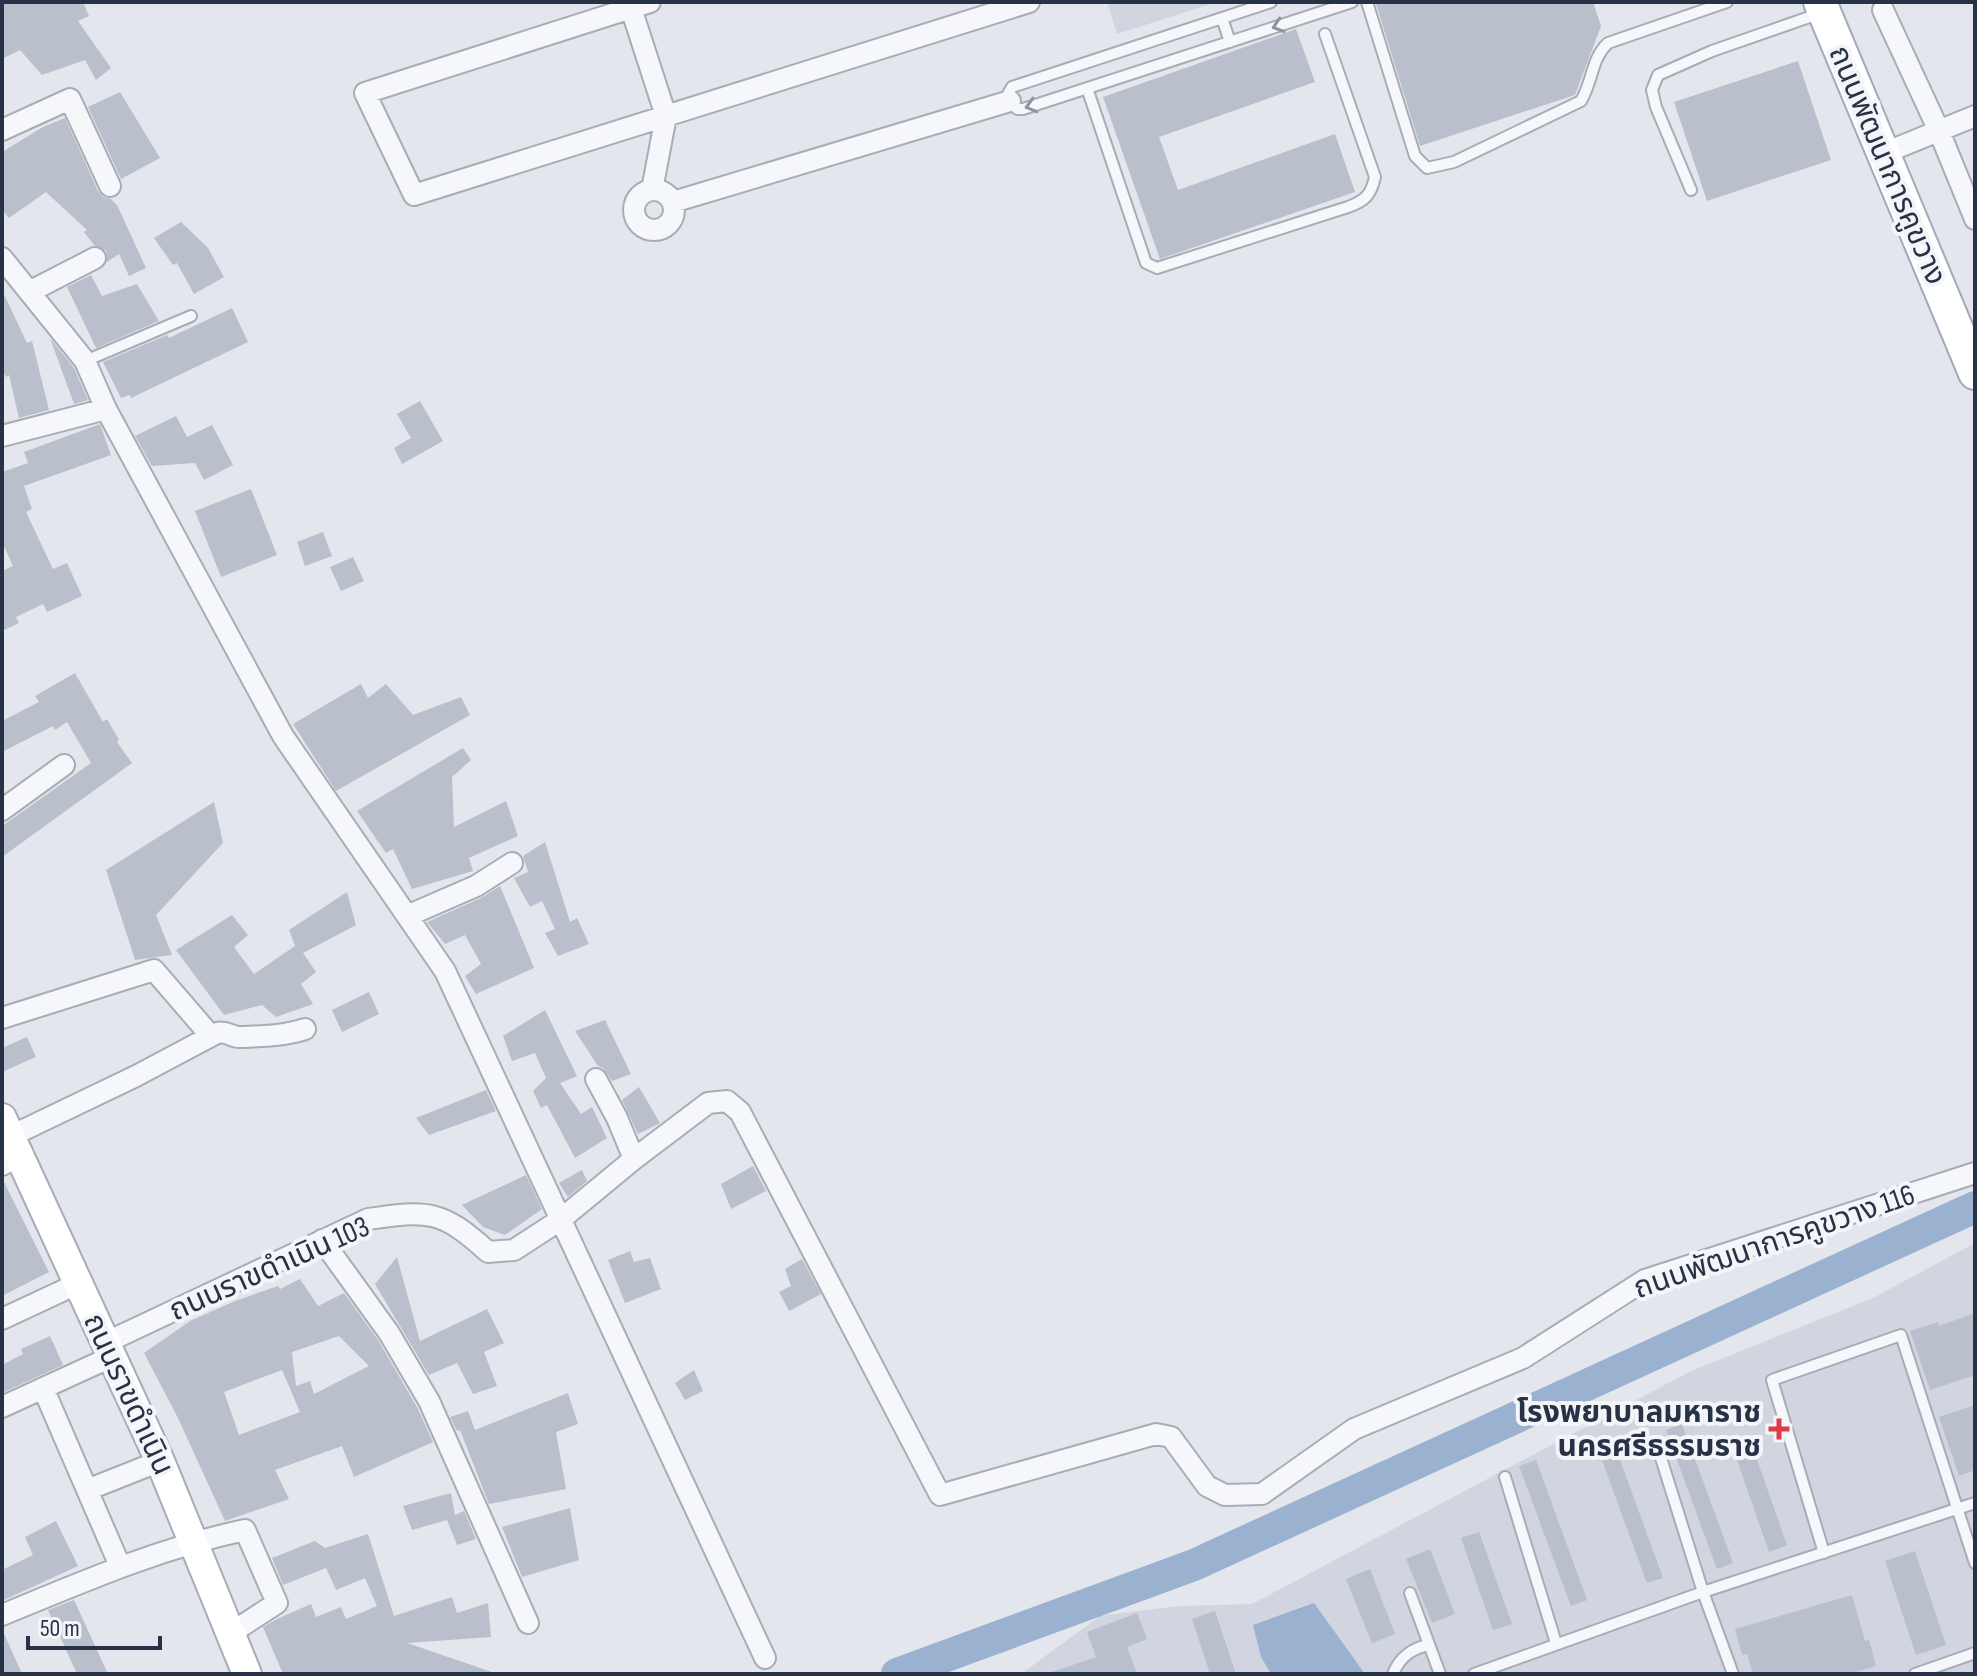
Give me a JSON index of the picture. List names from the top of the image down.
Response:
{
  "streets": {
    "main road": ["ถนนพัฒนาการคูขวาง", "ถนนราขดำเนิน"],
    "street": ["ถนนพัฒนาการคูขวาง 116", "ถนนราขดำเนิน 103"]
  },
  "crossings": [
    ["ถนนพัฒนาการคูขวาง 116", "ถนนราขดำเนิน 103"],
    ["ถนนราขดำเนิน 103", "ถนนราขดำเนิน"]
  ],
  "places": {
    "health": ["โรงพยาบาลมหาราช นครศรีธรรมราช"]
  },
  "scale_bar": "50 m"
}
